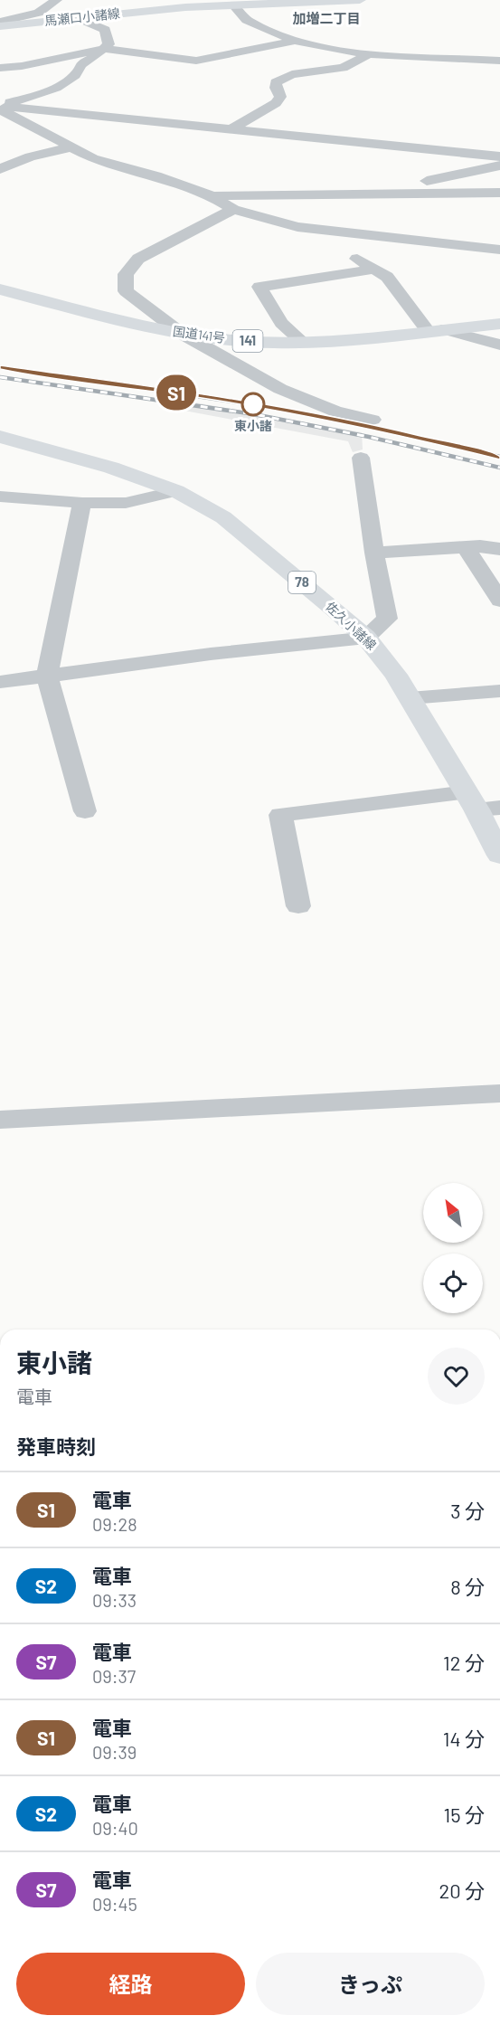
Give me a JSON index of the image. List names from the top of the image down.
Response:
{
  "streets": {
    "main road": [
      "馬瀬口小諸線",
      "国道141号",
      "141",
      "78",
      "佐久小諸線"
    ]
  },
  "districts": ["加増二丁目"],
  "places": ["東小諸"],
  "north": "top left",
  "page": {
    "on_map": "S1",
    "heading": [
      ["東小諸", "電車"],
      "発車時刻"
    ],
    "list": [
      {
        "mark": "S1",
        "name": "電車",
        "note": "09:28",
        "value": "3 分"
      },
      {
        "mark": "S2",
        "name": "電車",
        "note": "09:33",
        "value": "8 分"
      },
      {
        "mark": "S7",
        "name": "電車",
        "note": "09:37",
        "value": "12 分"
      },
      {
        "mark": "S1",
        "name": "電車",
        "note": "09:39",
        "value": "14 分"
      },
      {
        "mark": "S2",
        "name": "電車",
        "note": "09:40",
        "value": "15 分"
      },
      {
        "mark": "S7",
        "name": "電車",
        "note": "09:45",
        "value": "20 分"
      }
    ],
    "buttons": ["経路", "きっぷ"]
  }
}
